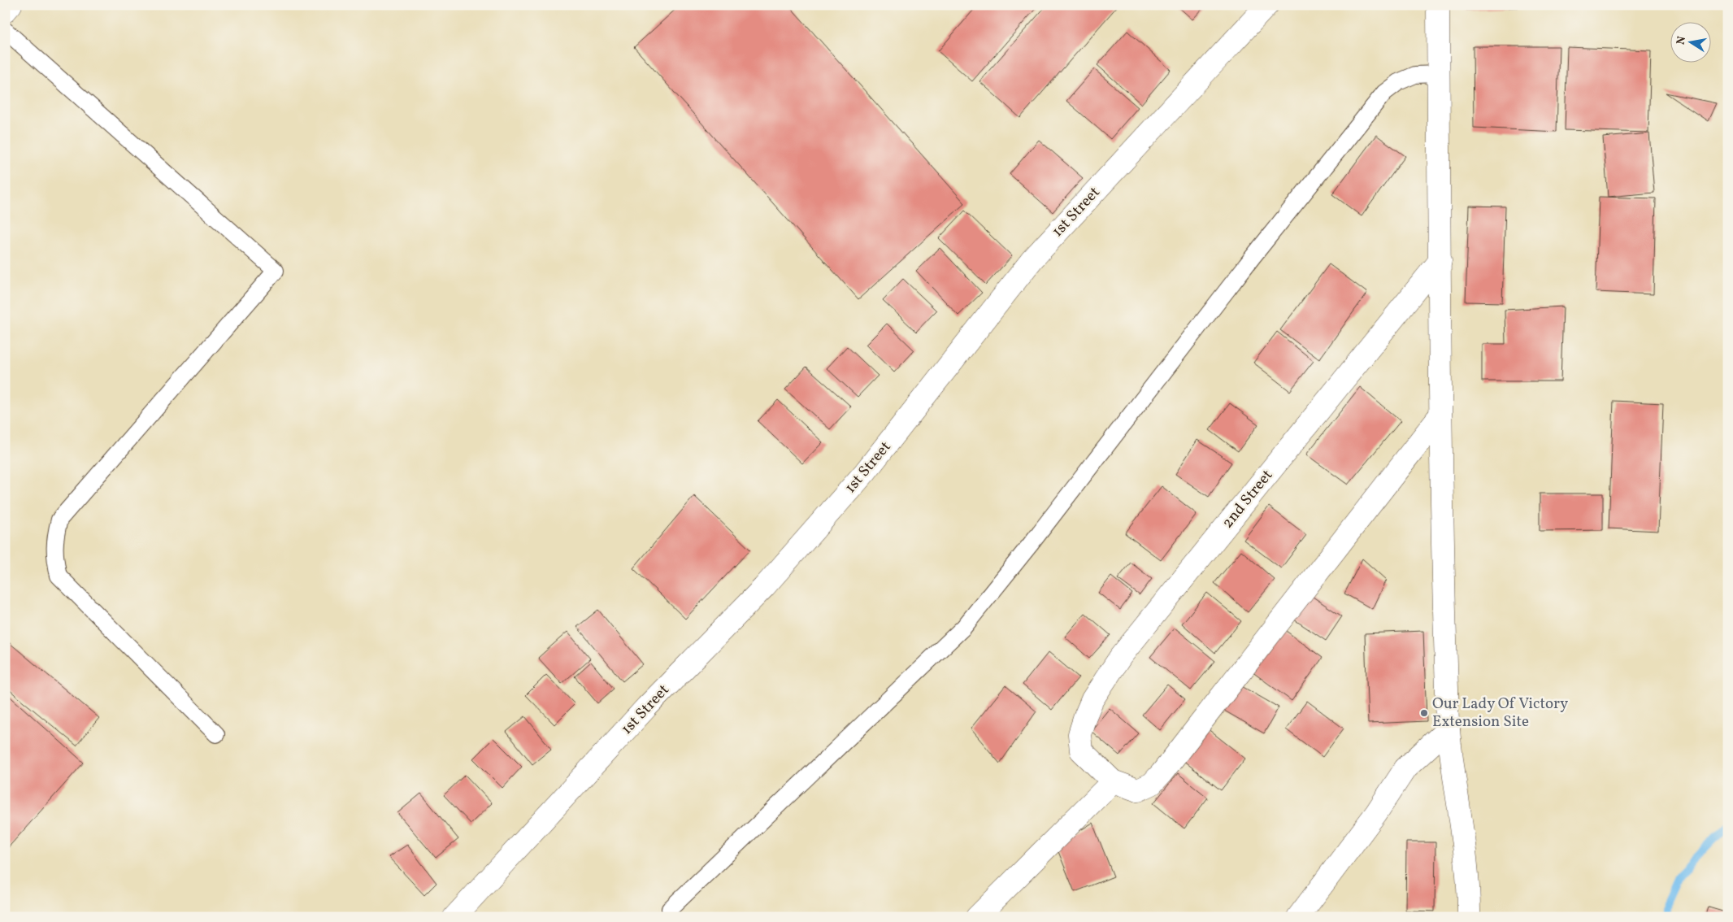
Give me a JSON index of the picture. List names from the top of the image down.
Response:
{
  "streets": {
    "street": ["1st Street", "2nd Street"]
  },
  "places": ["Our Lady Of Victory Extension Site"],
  "north": "left"
}
